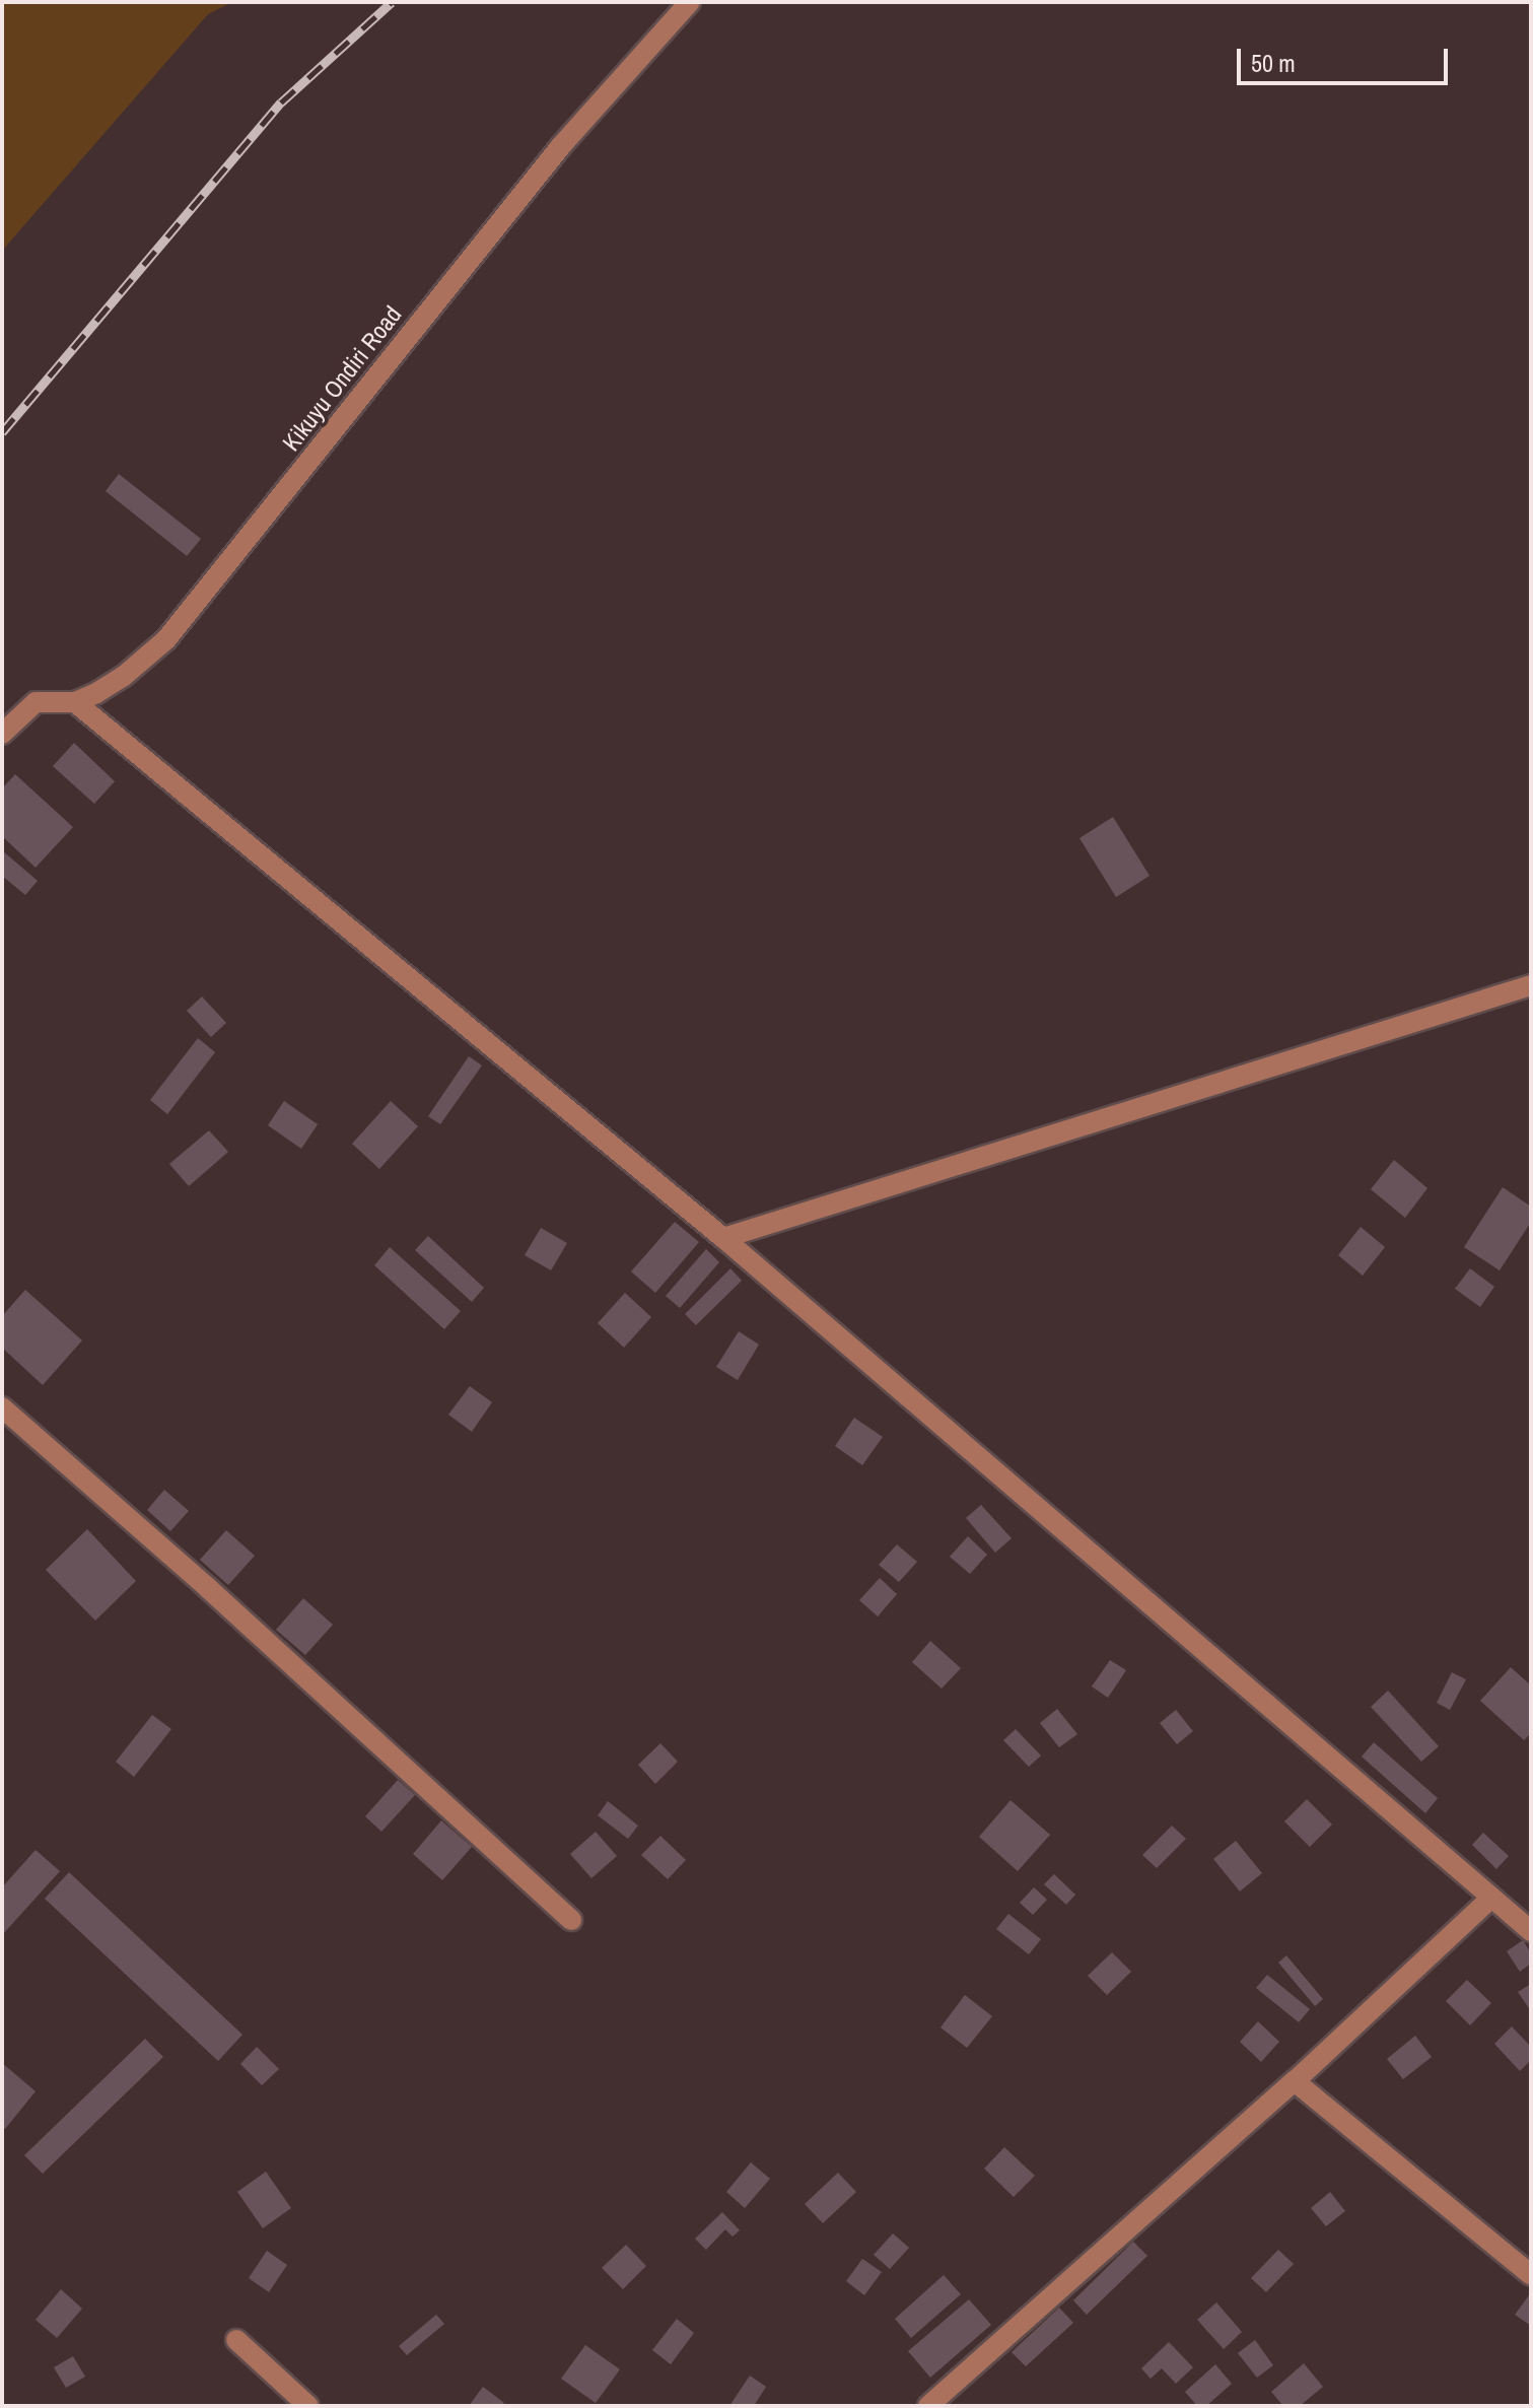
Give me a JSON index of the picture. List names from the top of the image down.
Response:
{
  "streets": {
    "street": ["Kikuyu Ondiri Road"]
  },
  "scale_bar": "50 m"
}
